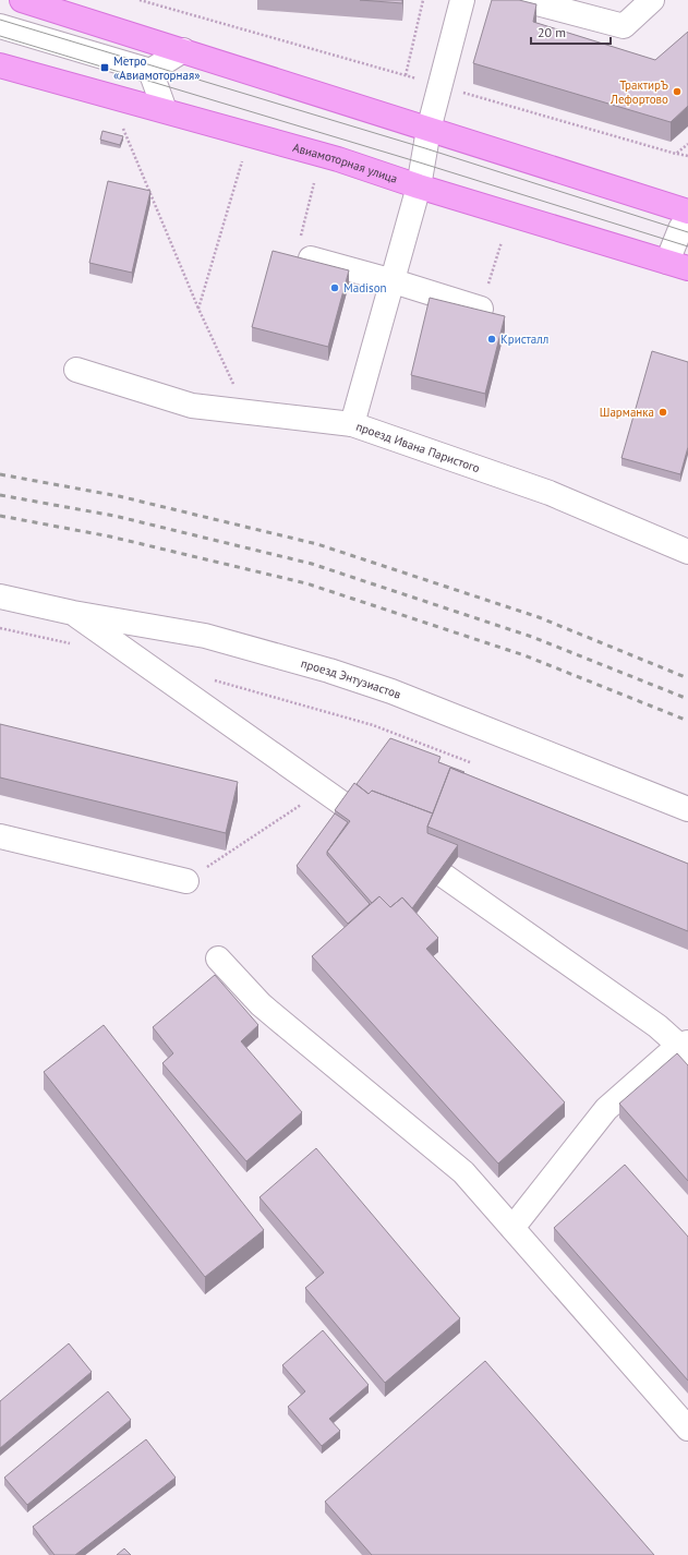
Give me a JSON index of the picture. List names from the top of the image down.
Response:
{
  "streets": {
    "main road": ["Авиамоторная улица"],
    "street": ["проезд Ивана Паристого", "проезд Энтузиастов"]
  },
  "crossings": [
    ["Авиамоторная улица", "проезд Ивана Паристого"]
  ],
  "places": {
    "transit": ["Метро «Авиамоторная»"],
    "other": [
      "ТрактирЪ Лефортово",
      "Madison",
      "Кристалл",
      "Шарманка"
    ]
  },
  "scale_bar": "20 m"
}
